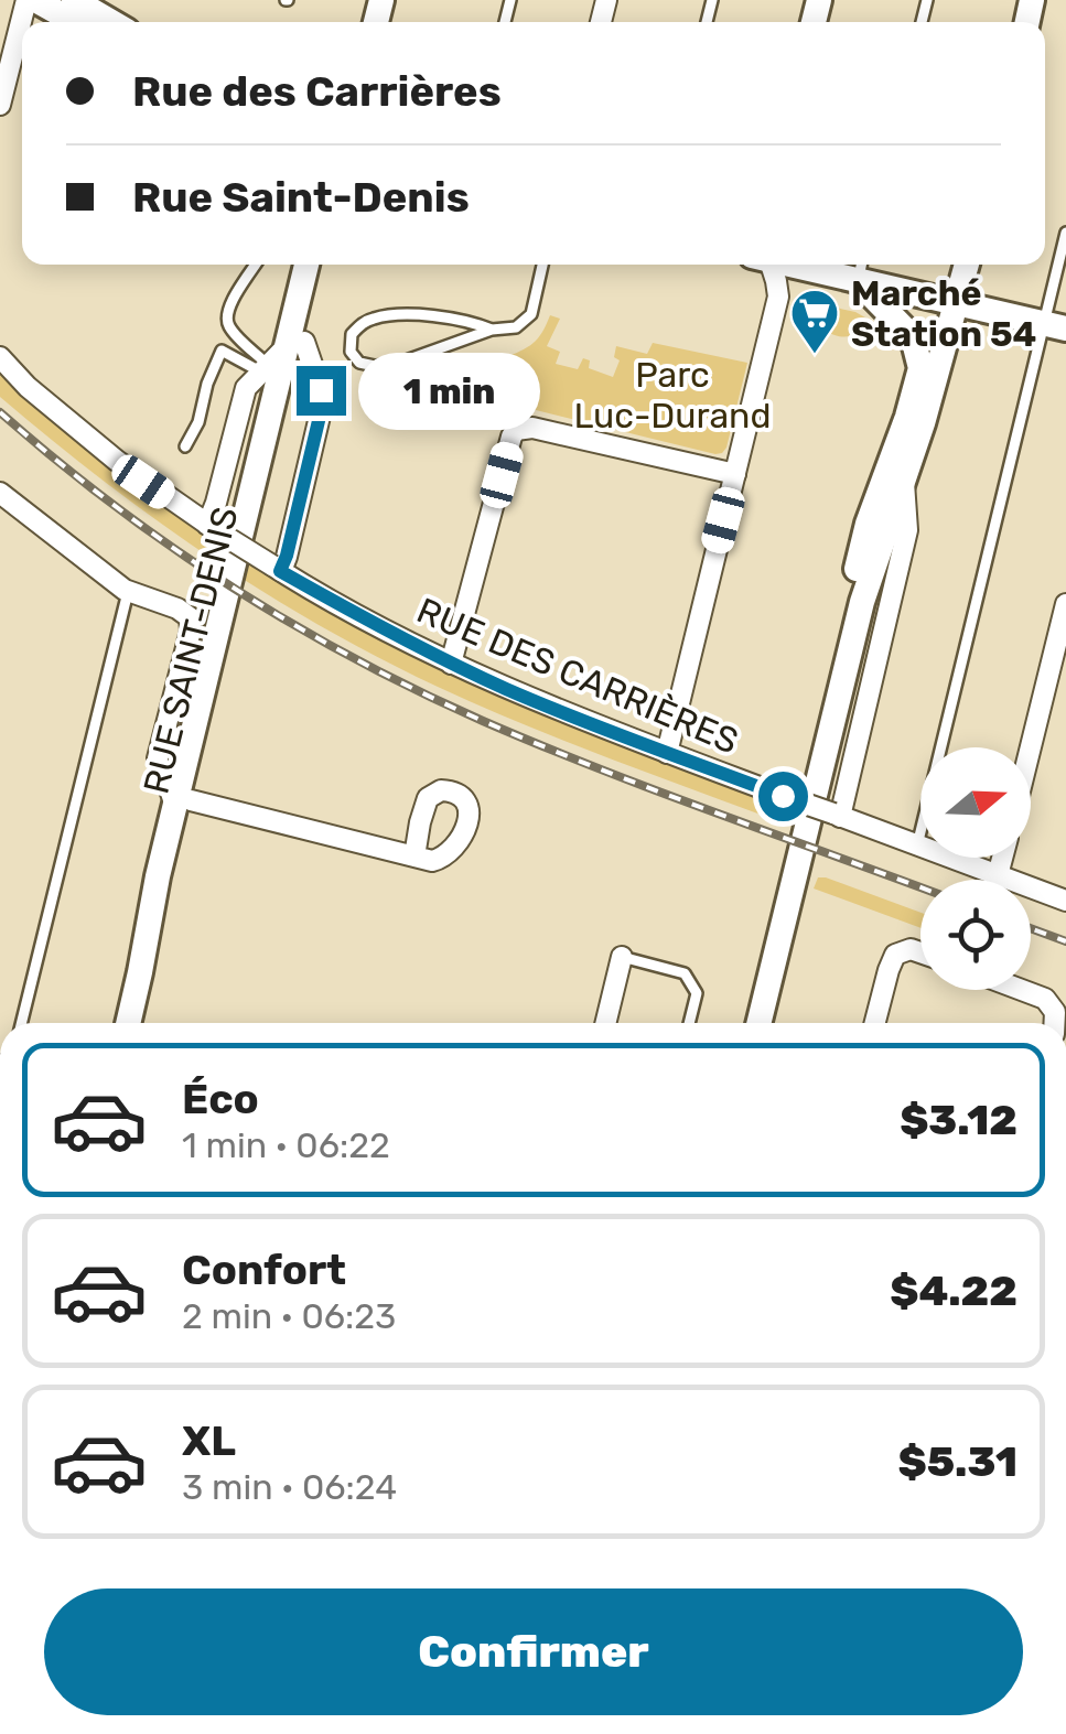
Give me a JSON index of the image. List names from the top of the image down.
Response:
{
  "streets": {
    "street": ["RUE SAINT-DENIS", "RUE DES CARRIÈRES"]
  },
  "crossings": [
    ["RUE SAINT-DENIS", "RUE DES CARRIÈRES"]
  ],
  "parks": ["Parc Luc-Durand"],
  "places": {
    "supermarket": ["Marché Station 54"]
  },
  "north": "right",
  "page": {
    "banner": ["Rue des Carrières", "Rue Saint-Denis"],
    "bubble": "1 min",
    "list": [
      {
        "name": "Éco",
        "note": "1 min · 06:22",
        "value": "$3.12"
      },
      {
        "name": "Confort",
        "note": "2 min · 06:23",
        "value": "$4.22"
      },
      {
        "name": "XL",
        "note": "3 min · 06:24",
        "value": "$5.31"
      }
    ],
    "buttons": "Confirmer"
  }
}
